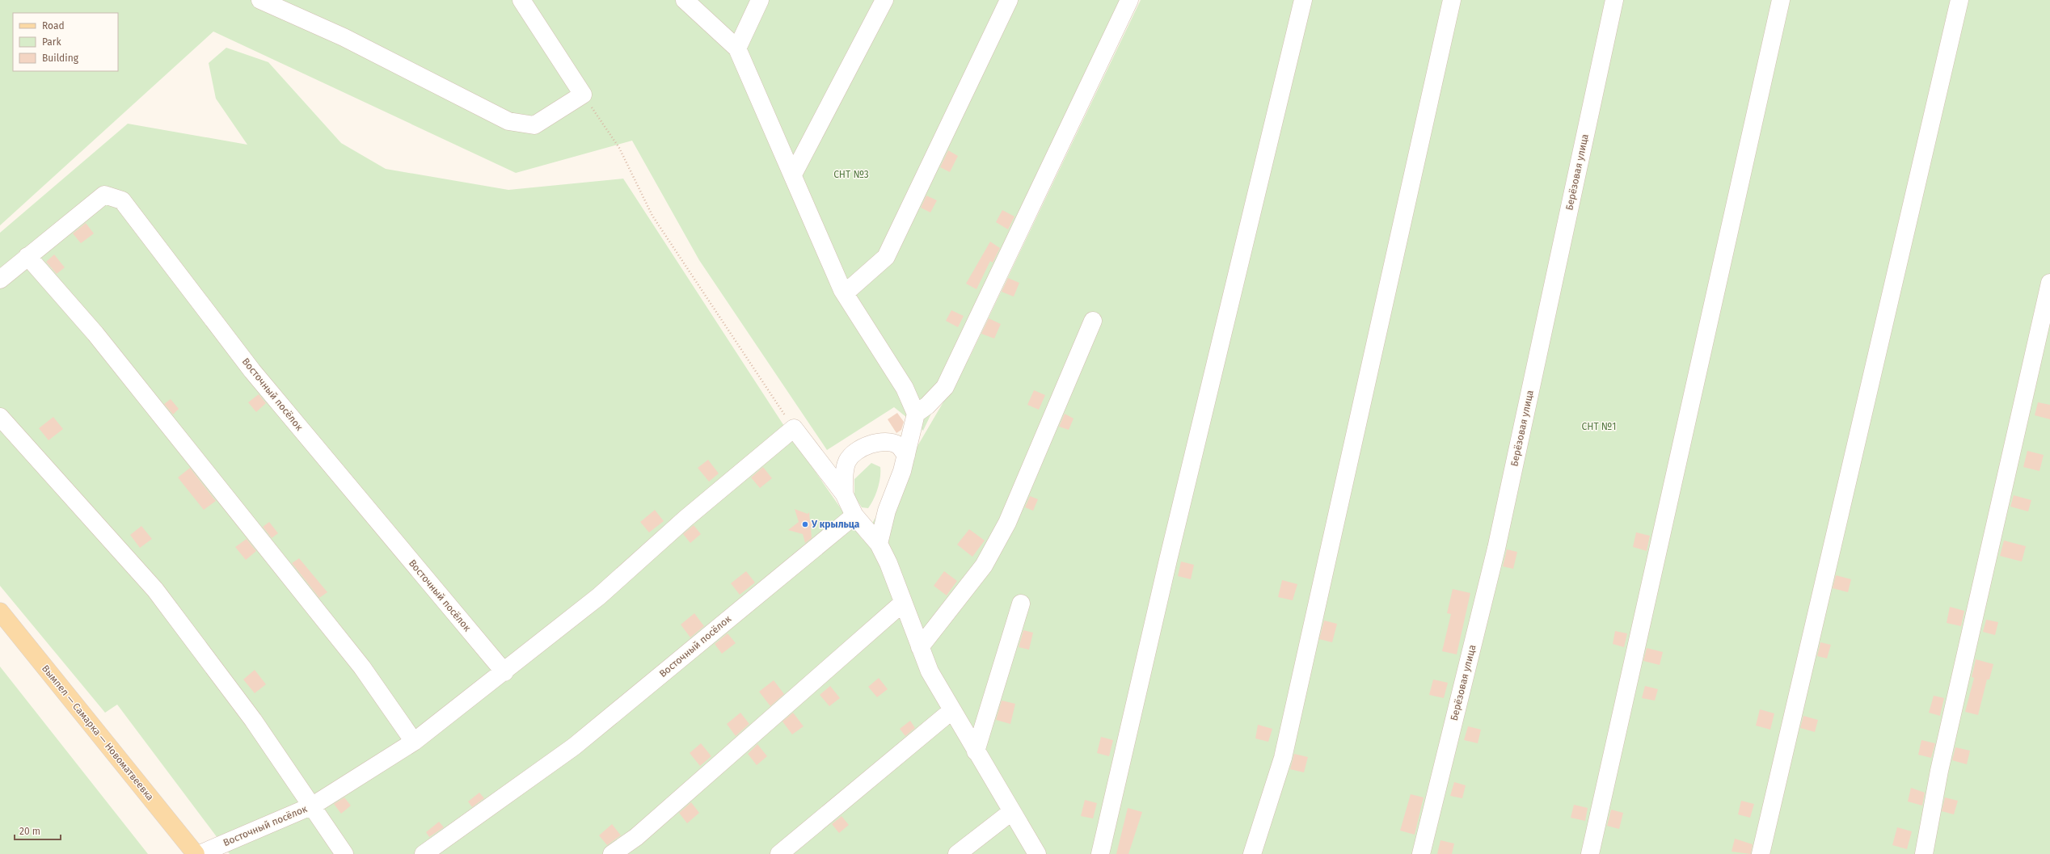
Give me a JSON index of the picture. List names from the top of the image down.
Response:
{
  "streets": {
    "main road": ["Вымпел — Самарка — Новоматвеевка"],
    "street": ["Берёзовая улица", "Восточный посёлок"]
  },
  "parks": ["СНТ №3", "СНТ №1"],
  "places": ["У крыльца"],
  "legend": ["Road", "Park", "Building"],
  "scale_bar": "20 m"
}
